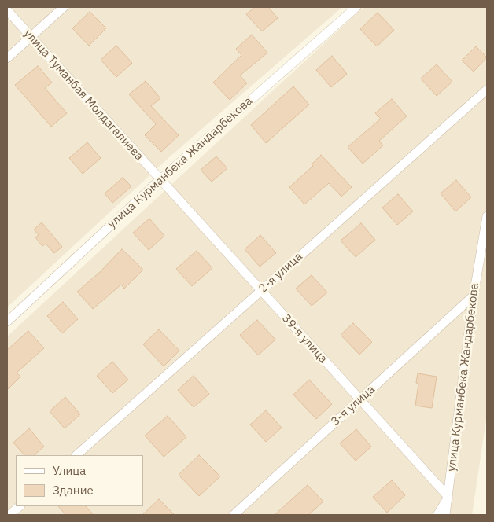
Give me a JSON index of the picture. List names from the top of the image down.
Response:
{
  "streets": {
    "street": [
      "улица Туманбая Молдагалиева",
      "улица Курманбека Жандарбекова",
      "2-я улица",
      "39-я улица",
      "3-я улица"
    ]
  },
  "crossings": [
    ["улица Туманбая Молдагалиева", "улица Курманбека Жандарбекова"],
    ["улица Туманбая Молдагалиева", "39-я улица"],
    ["улица Курманбека Жандарбекова", "39-я улица"],
    ["улица Курманбека Жандарбекова", "3-я улица"],
    ["2-я улица", "39-я улица"],
    ["39-я улица", "3-я улица"]
  ],
  "legend": ["Улица", "Здание"]
}
